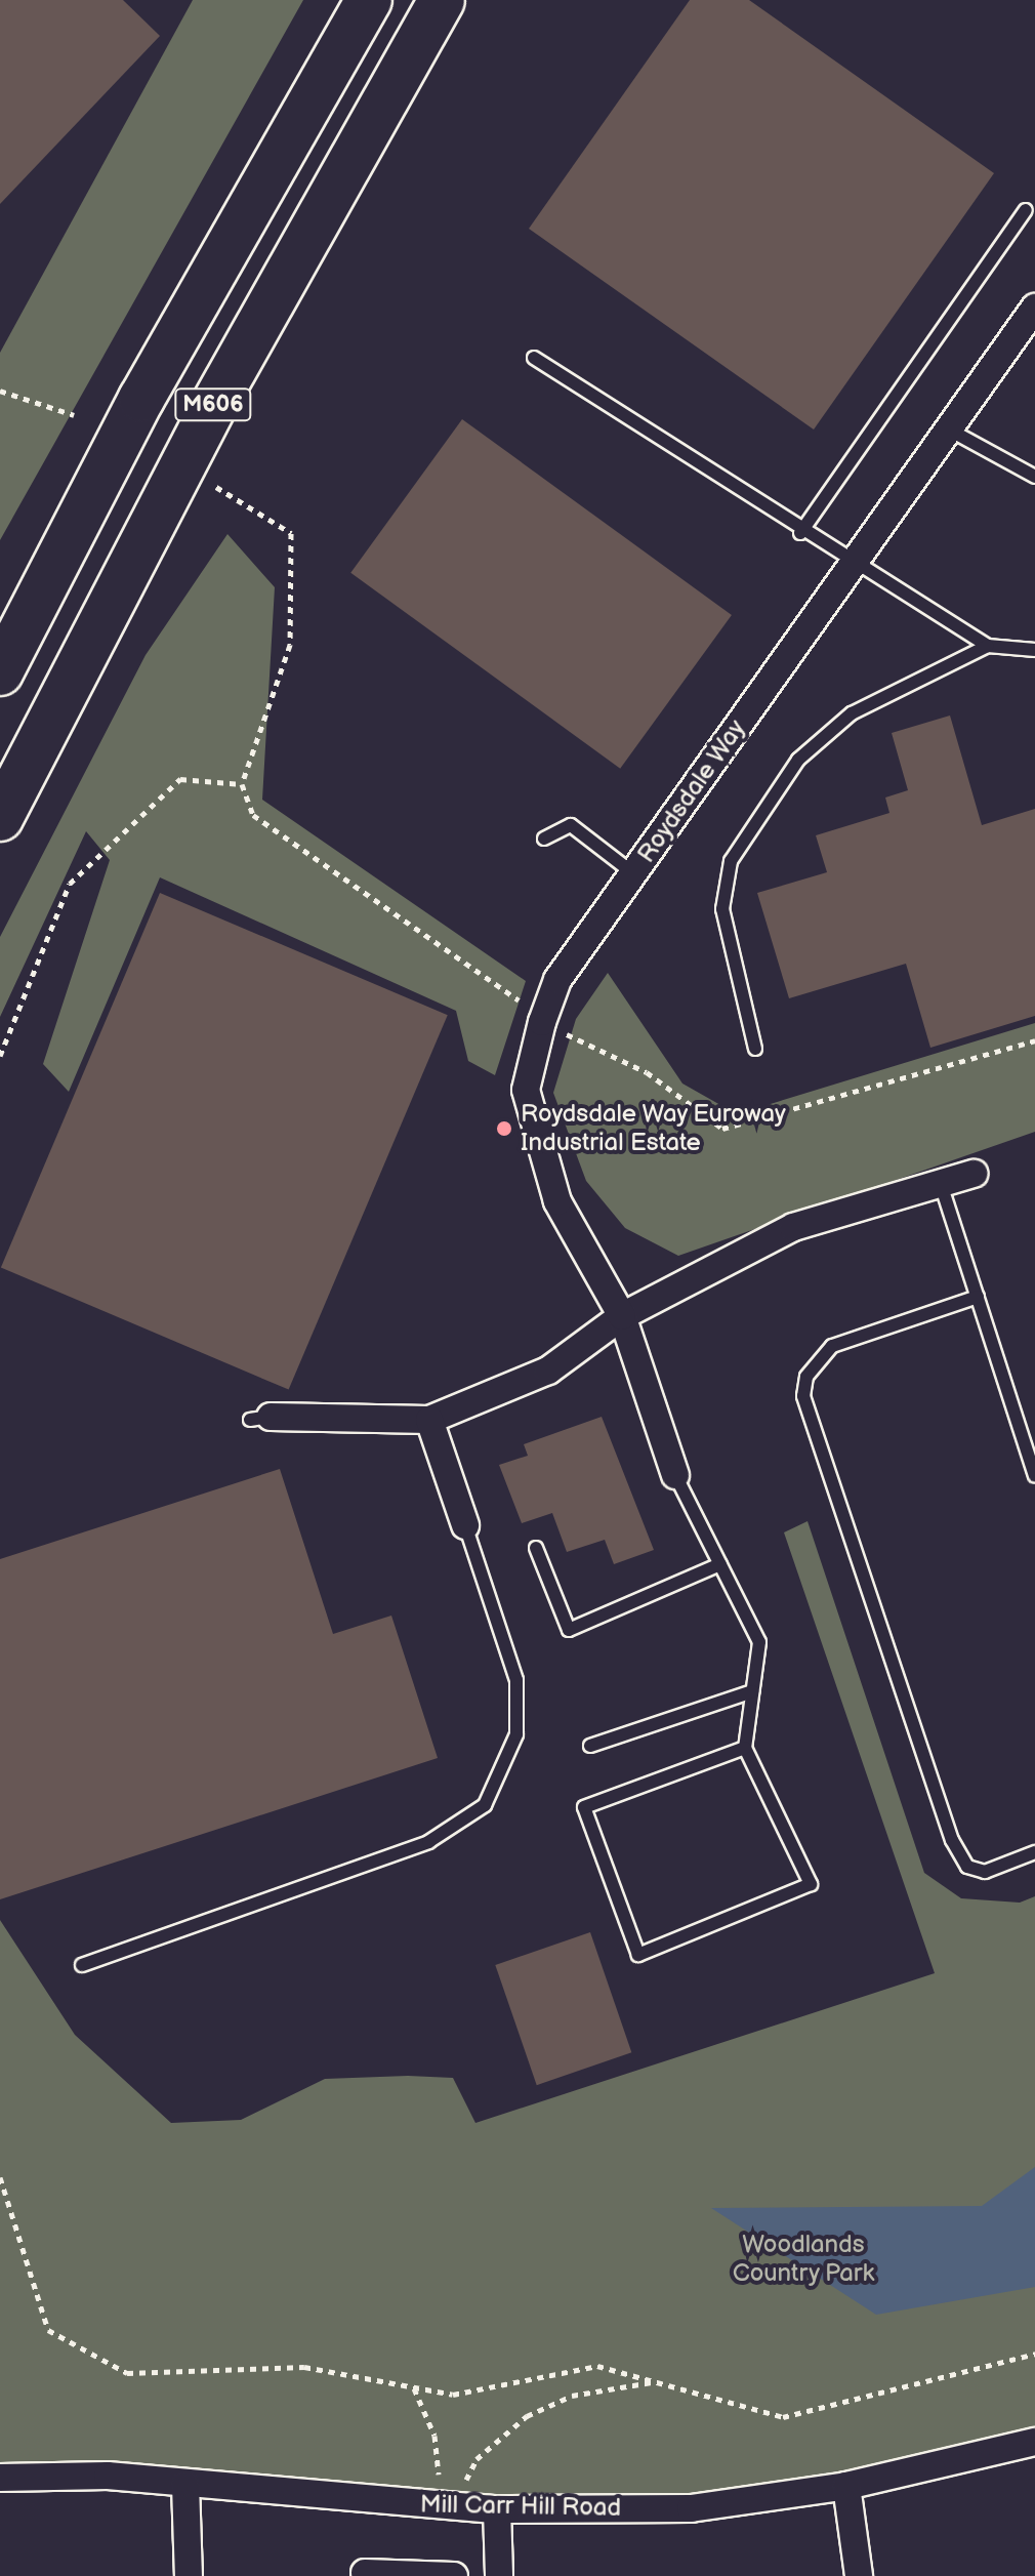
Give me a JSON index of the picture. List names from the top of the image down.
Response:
{
  "streets": {
    "highway": ["M606"],
    "street": ["Roydsdale Way", "Mill Carr Hill Road"]
  },
  "parks": ["Woodlands Country Park"],
  "places": ["Roydsdale Way Euroway Industrial Estate"]
}
